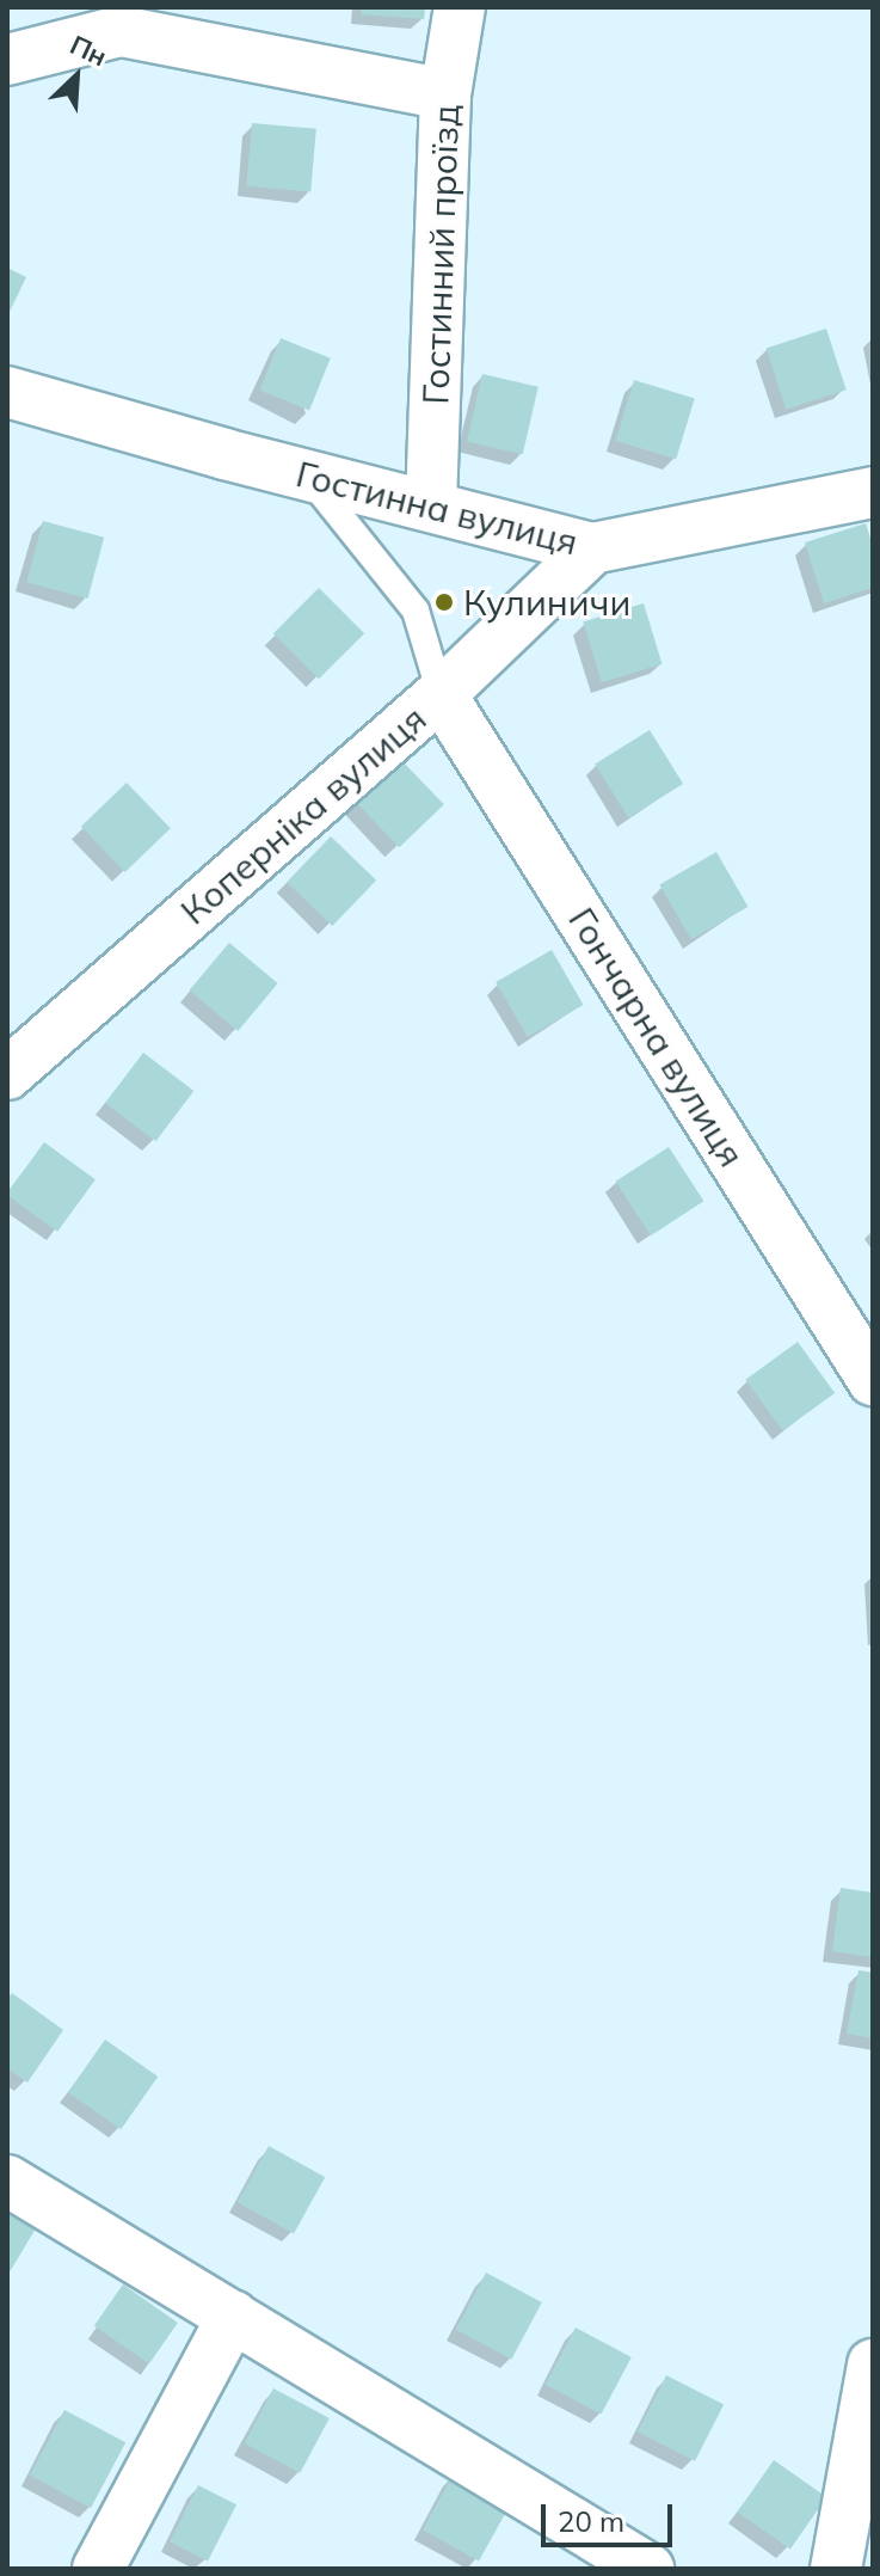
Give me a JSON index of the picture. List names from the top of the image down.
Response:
{
  "streets": {
    "street": [
      "Гостинний проїзд",
      "Гостинна вулиця",
      "Коперніка вулиця",
      "Гончарна вулиця"
    ]
  },
  "crossings": [
    ["Гостинний проїзд", "Гостинна вулиця"],
    ["Гостинна вулиця", "Коперніка вулиця"],
    ["Коперніка вулиця", "Гончарна вулиця"]
  ],
  "places": ["Кулиничи"],
  "scale_bar": "20 m",
  "north": "top right"
}
